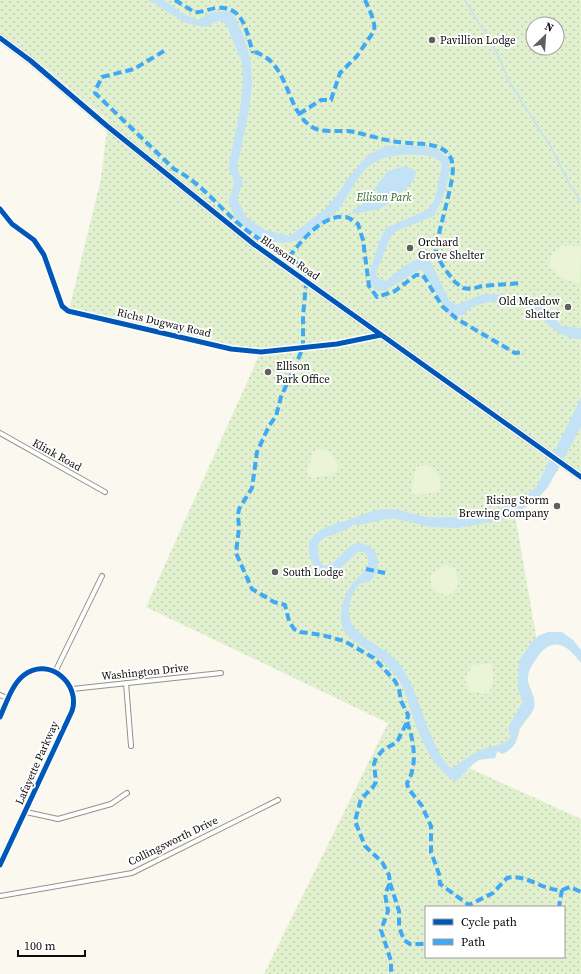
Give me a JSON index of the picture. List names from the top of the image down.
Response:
{
  "streets": {
    "street": [
      "Blossom Road",
      "Richs Dugway Road",
      "Klink Road",
      "Washington Drive",
      "Lafayette Parkway",
      "Collingsworth Drive"
    ]
  },
  "crossings": [
    ["Blossom Road", "Richs Dugway Road"],
    ["Washington Drive", "Lafayette Parkway"]
  ],
  "parks": ["Ellison Park"],
  "places": [
    "Pavillion Lodge",
    "Orchard Grove Shelter",
    "Old Meadow Shelter",
    "Ellison Park Office",
    "Rising Storm Brewing Company",
    "South Lodge"
  ],
  "legend": ["Cycle path", "Path"],
  "scale_bar": "100 m",
  "north": "top right"
}
